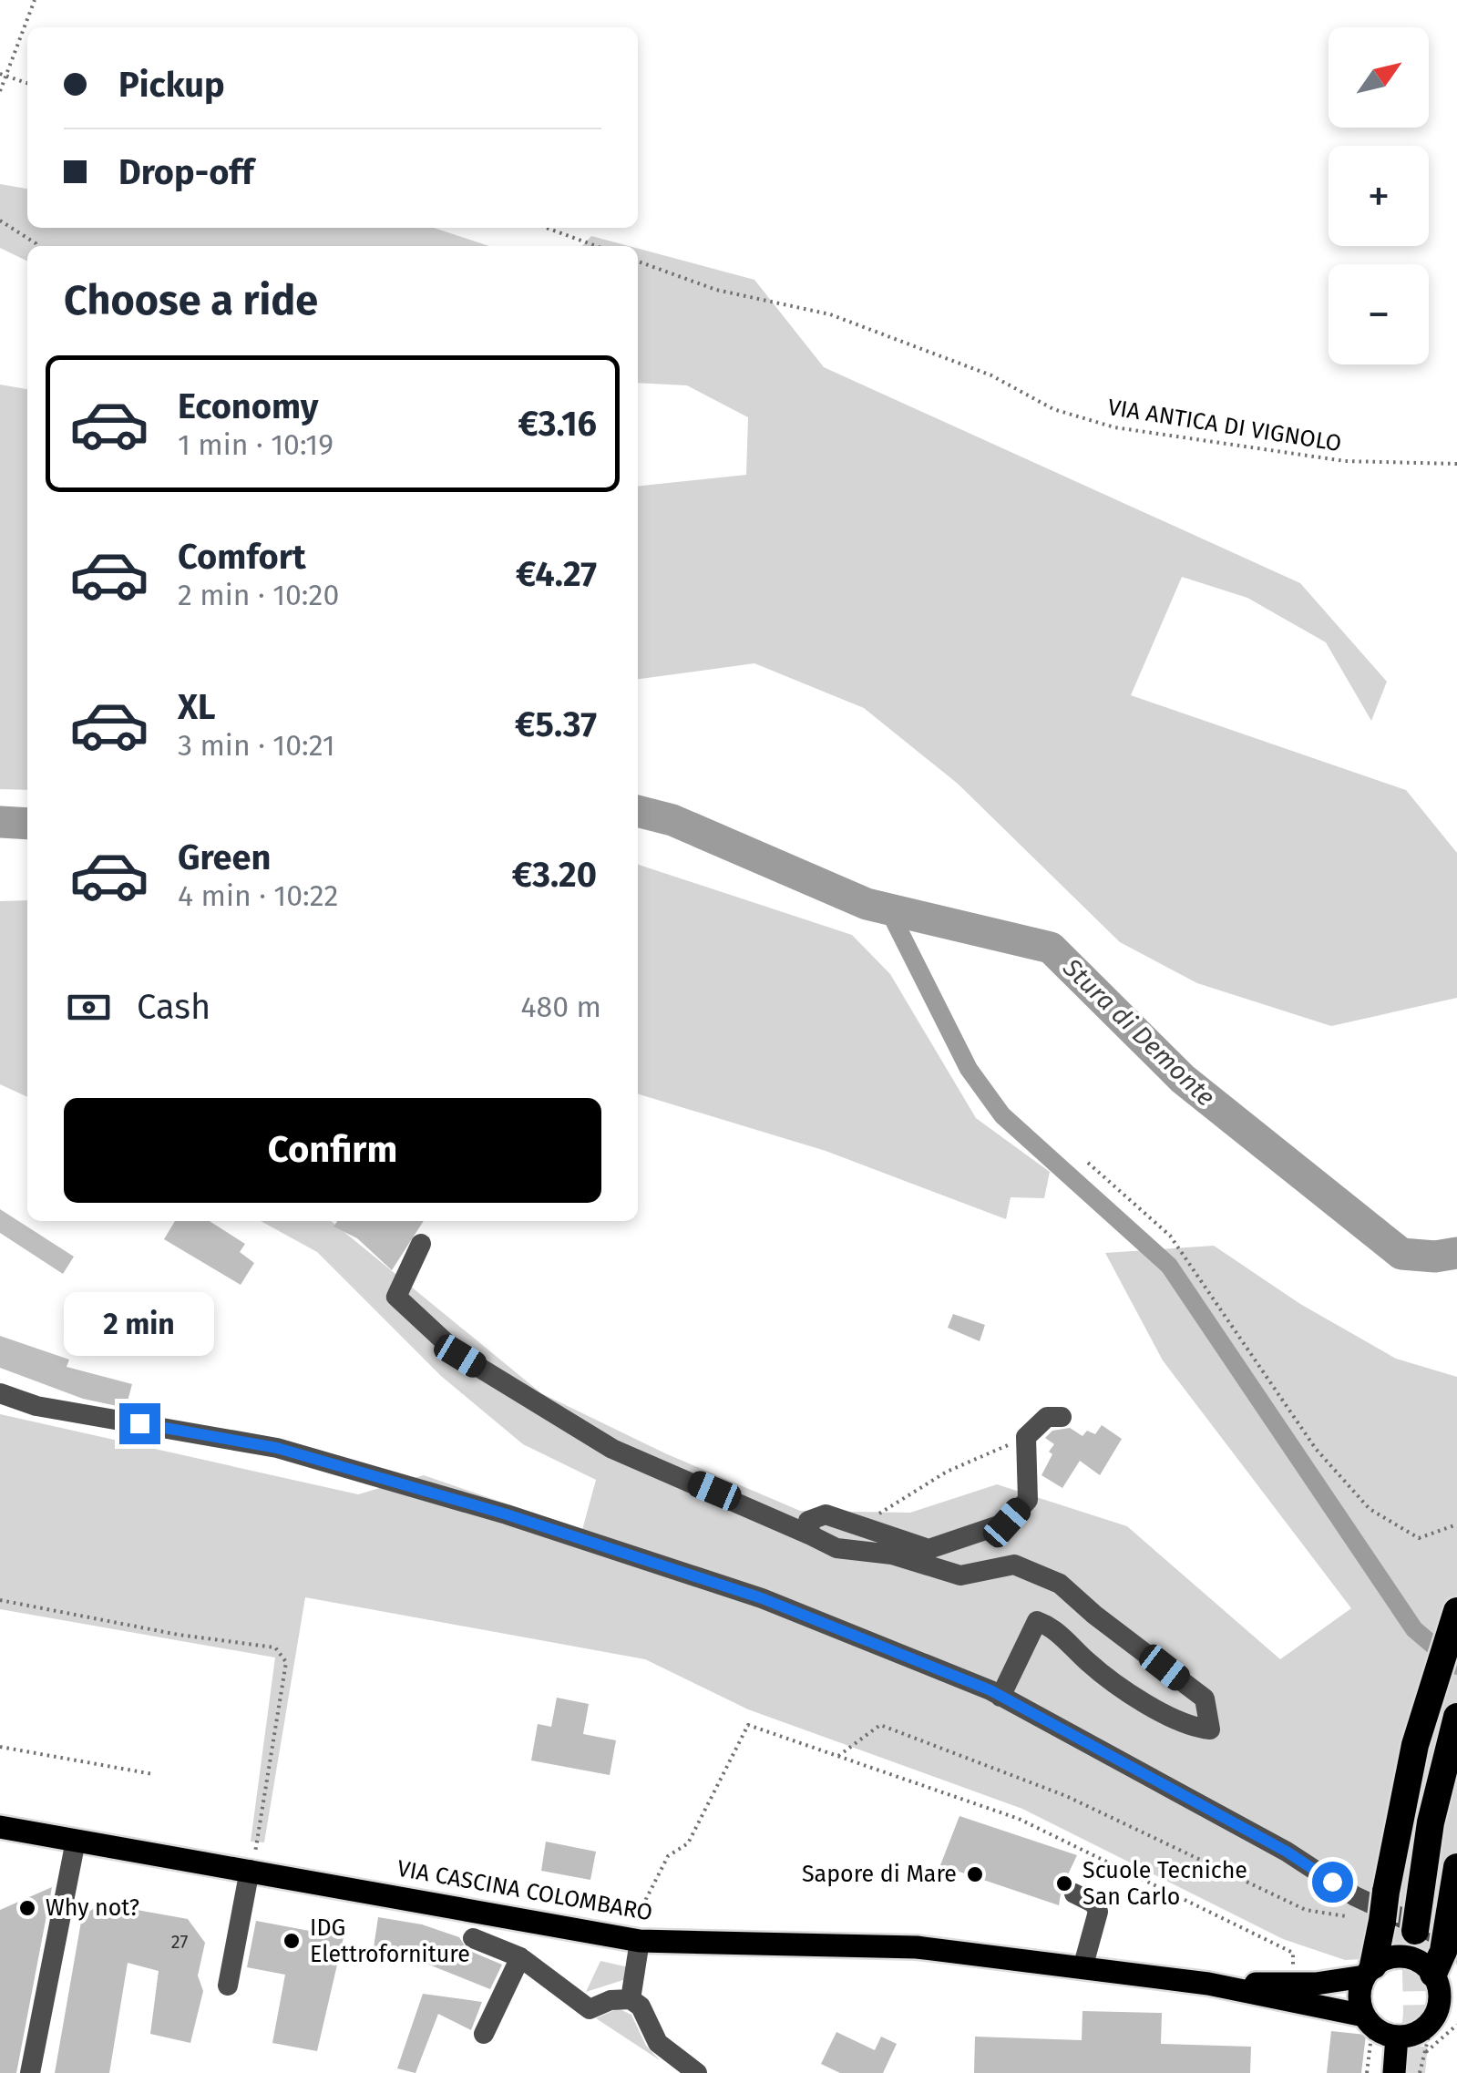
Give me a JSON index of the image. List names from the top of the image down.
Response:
{
  "streets": {
    "main road": ["VIA CASCINA COLOMBARO"],
    "path": ["VIA ANTICA DI VIGNOLO"]
  },
  "water": ["Stura di Demonte"],
  "places": [
    "Sapore di Mare",
    "Scuole Tecniche San Carlo",
    "Why not?",
    "IDG Elettroforniture"
  ],
  "house_numbers": ["27"],
  "north": "top right",
  "page": {
    "map_buttons": ["+", "−"],
    "banner": ["Pickup", "Drop-off"],
    "heading": "Choose a ride",
    "list": [
      {
        "name": "Economy",
        "note": "1 min · 10:19",
        "value": "€3.16"
      },
      {
        "name": "Comfort",
        "note": "2 min · 10:20",
        "value": "€4.27"
      },
      {
        "name": "XL",
        "note": "3 min · 10:21",
        "value": "€5.37"
      },
      {
        "name": "Green",
        "note": "4 min · 10:22",
        "value": "€3.20"
      }
    ],
    "pay": ["Cash", "480 m"],
    "buttons": "Confirm",
    "bubble": "2 min"
  }
}
